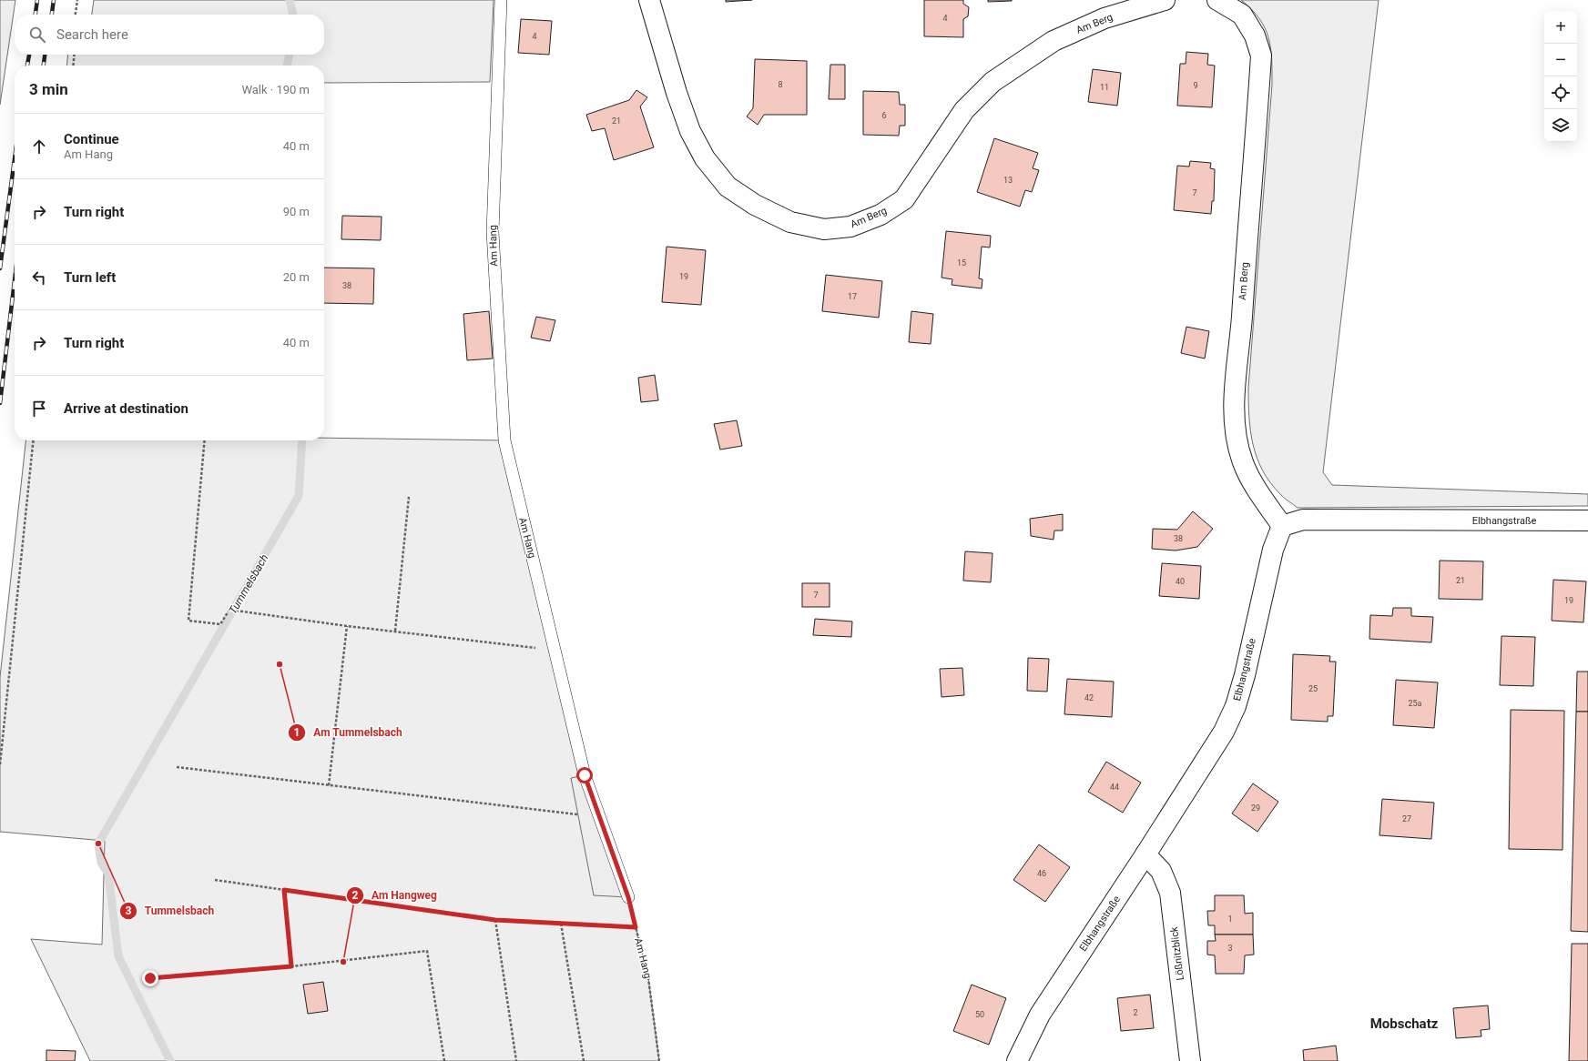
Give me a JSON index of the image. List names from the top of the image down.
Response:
{
  "streets": {
    "street": ["Am Berg", "Elbhangstraße", "Lößnitzblick"],
    "lane": ["Am Hang"]
  },
  "crossings": [
    ["Am Berg", "Elbhangstraße"],
    ["Elbhangstraße", "Lößnitzblick"]
  ],
  "districts": ["Mobschatz"],
  "water": ["Tummelsbach"],
  "places": ["Am Tummelsbach", "Tummelsbach", "Am Hangweg"],
  "house_numbers": [
    "4",
    "4",
    "8",
    "9",
    "11",
    "6",
    "21",
    "13",
    "7",
    "15",
    "19",
    "38",
    "17",
    "38",
    "21",
    "40",
    "7",
    "19",
    "25",
    "42",
    "25a",
    "44",
    "29",
    "27",
    "46",
    "1",
    "3",
    "2",
    "50"
  ],
  "page": {
    "map_buttons": ["+", "−"],
    "search": "Search here",
    "heading": ["3 min", "Walk · 190 m"],
    "list": [
      ["Continue", "Am Hang", "40 m"],
      ["Turn right", "90 m"],
      ["Turn left", "20 m"],
      ["Turn right", "40 m"],
      "Arrive at destination"
    ]
  }
}
